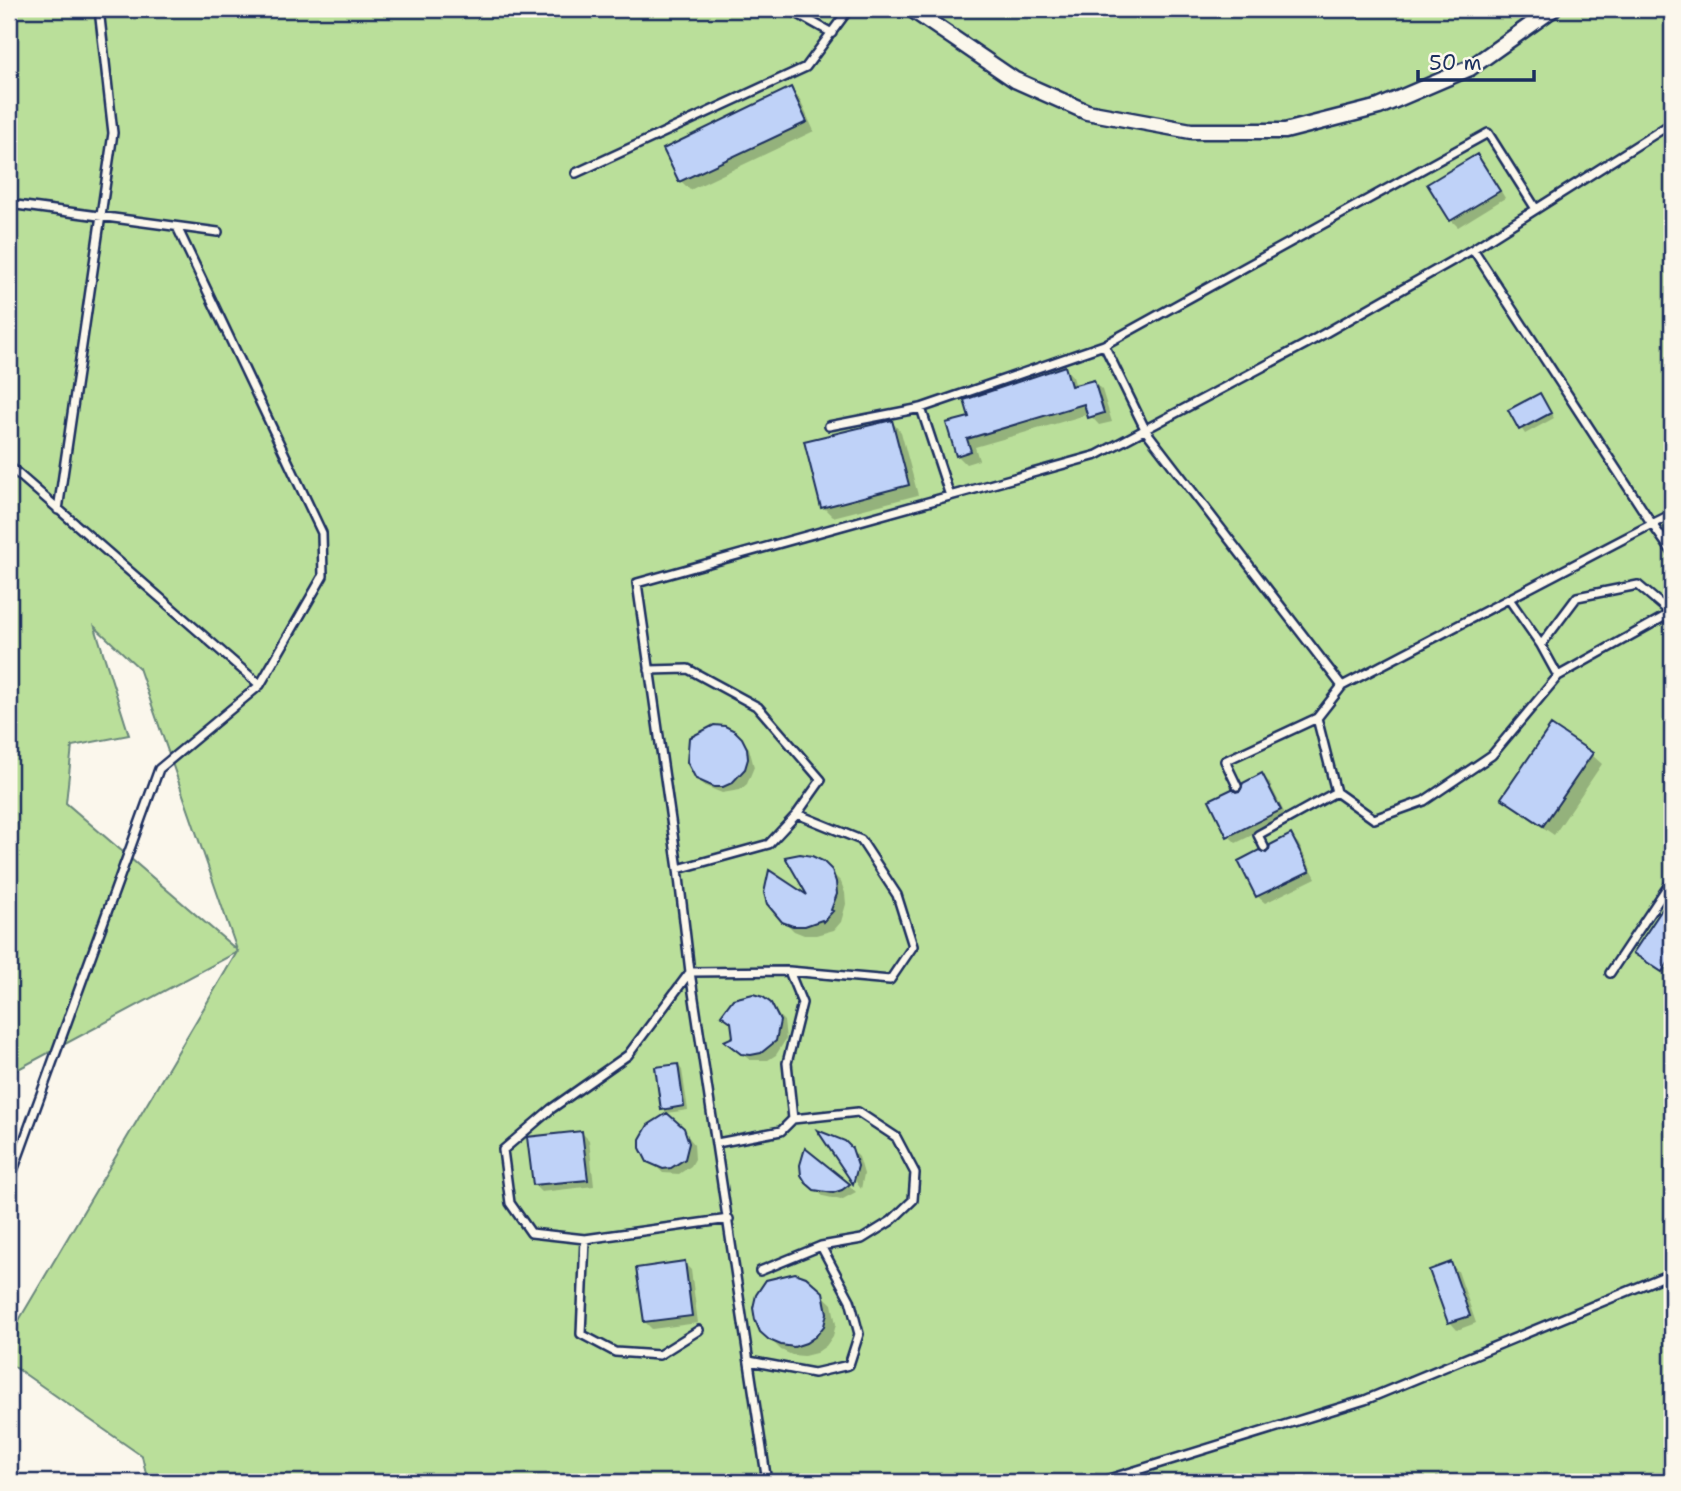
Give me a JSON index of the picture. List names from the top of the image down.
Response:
{
  "scale_bar": "50 m"
}
